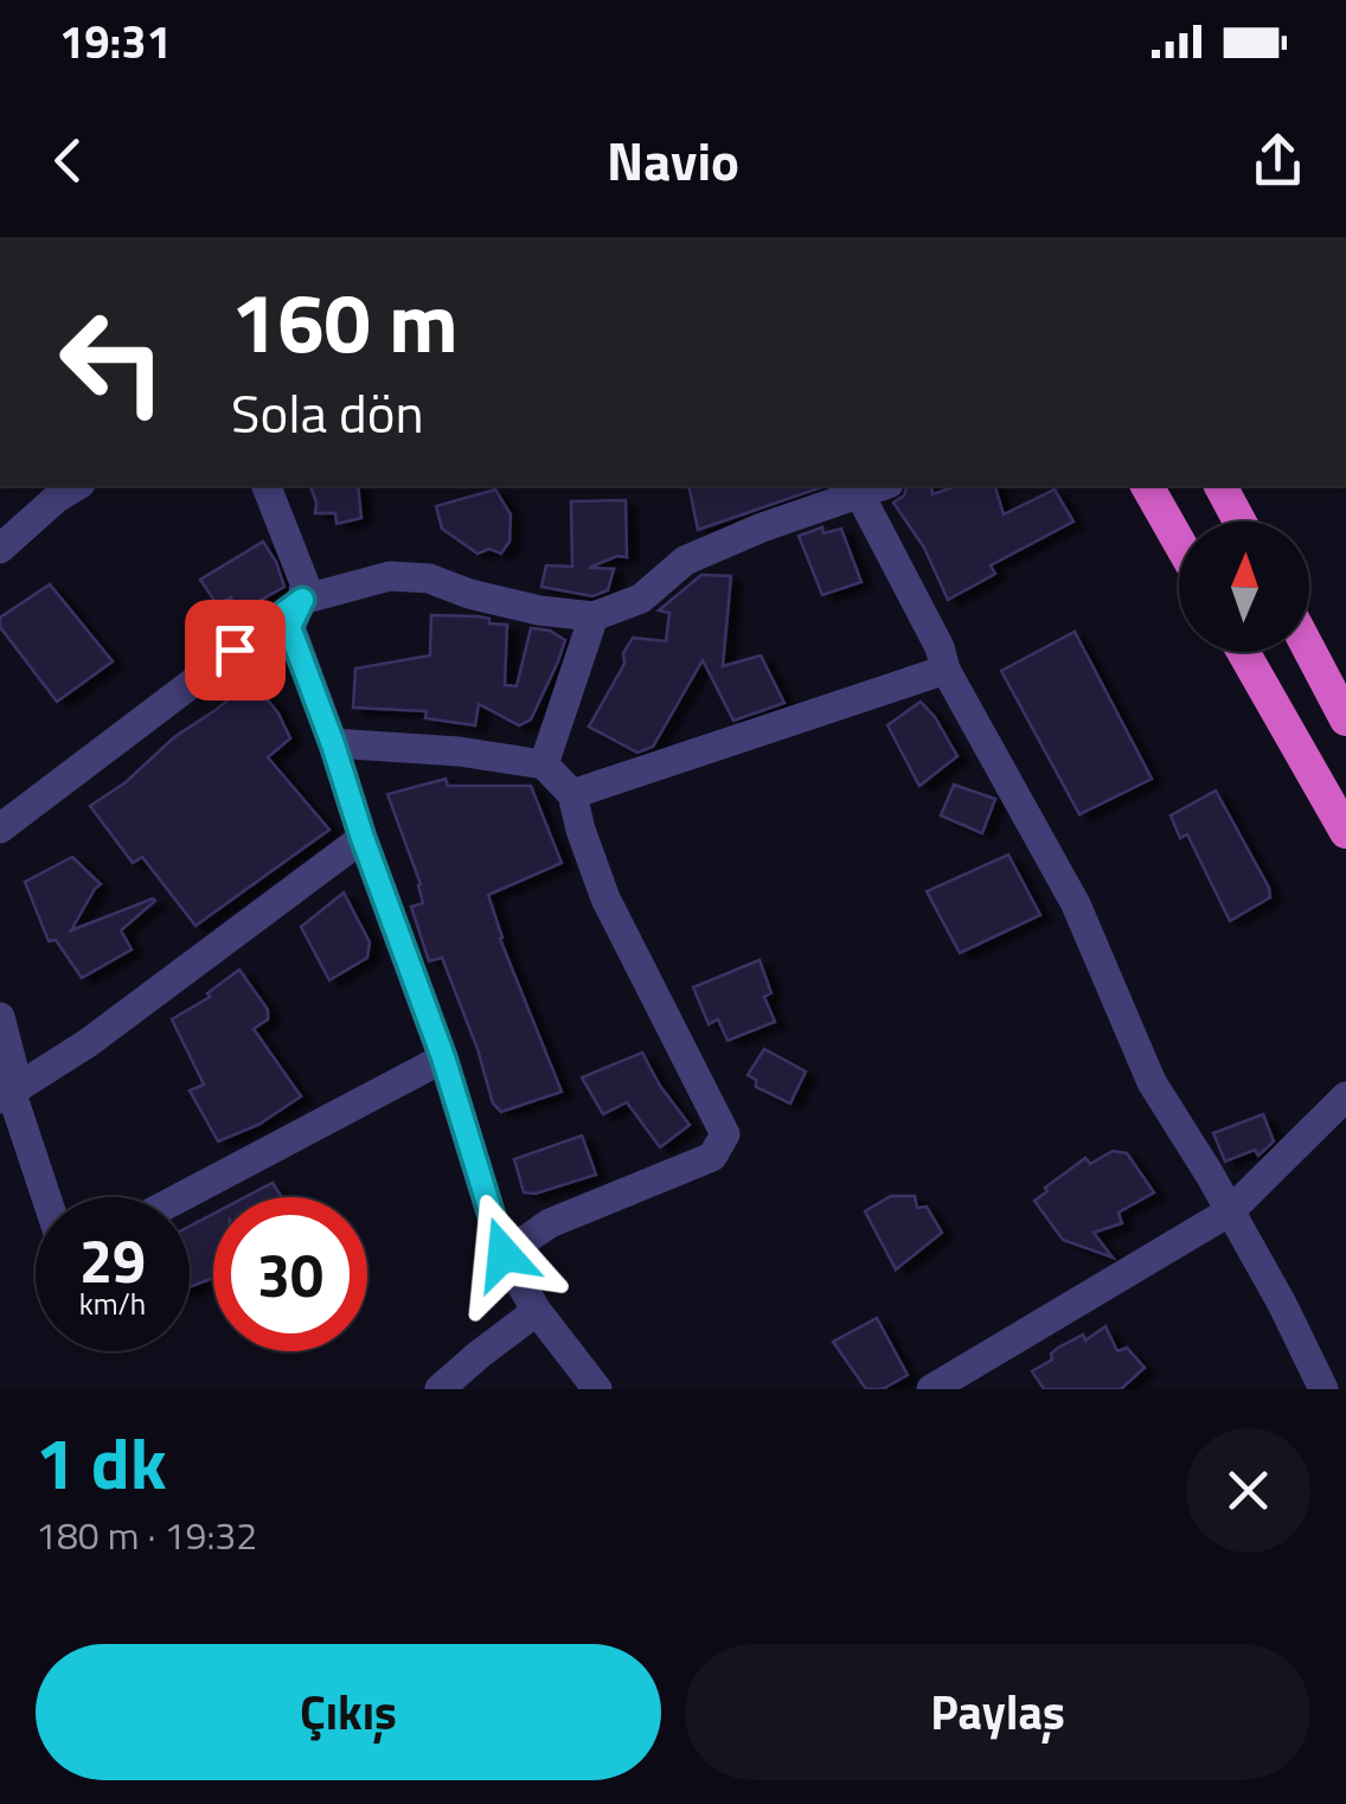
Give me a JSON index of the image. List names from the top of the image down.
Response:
{
  "north": "top",
  "page": {
    "status": "19:31",
    "header": "Navio",
    "turn": ["160 m", "Sola dön"],
    "speed": "29 km/h",
    "limit": "30",
    "heading": ["1 dk", "180 m · 19:32"],
    "buttons": ["Çıkış", "Paylaş"]
  }
}
